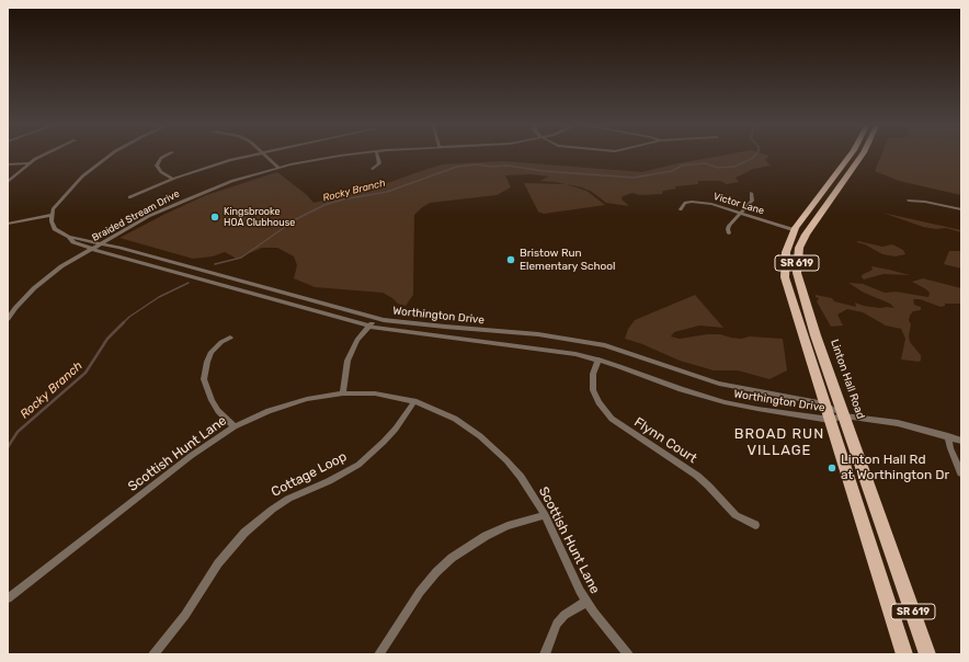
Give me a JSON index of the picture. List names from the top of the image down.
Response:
{
  "streets": {
    "main road": ["SR 619", "Linton Hall Road"],
    "street": [
      "Victor Lane",
      "Braided Stream Drive",
      "Worthington Drive",
      "Flynn Court",
      "Scottish Hunt Lane",
      "Cottage Loop"
    ]
  },
  "crossings": [
    ["Victor Lane", "SR 619"],
    ["Braided Stream Drive", "Worthington Drive"],
    ["SR 619", "Worthington Drive"],
    ["Worthington Drive", "Linton Hall Road"],
    ["Worthington Drive", "Flynn Court"],
    ["Scottish Hunt Lane", "Cottage Loop"]
  ],
  "districts": ["BROAD RUN VILLAGE"],
  "water": ["Rocky Branch"],
  "places": ["Kingsbrooke HOA Clubhouse", "Bristow Run Elementary School", "Linton Hall Rd at Worthington Dr"]
}
